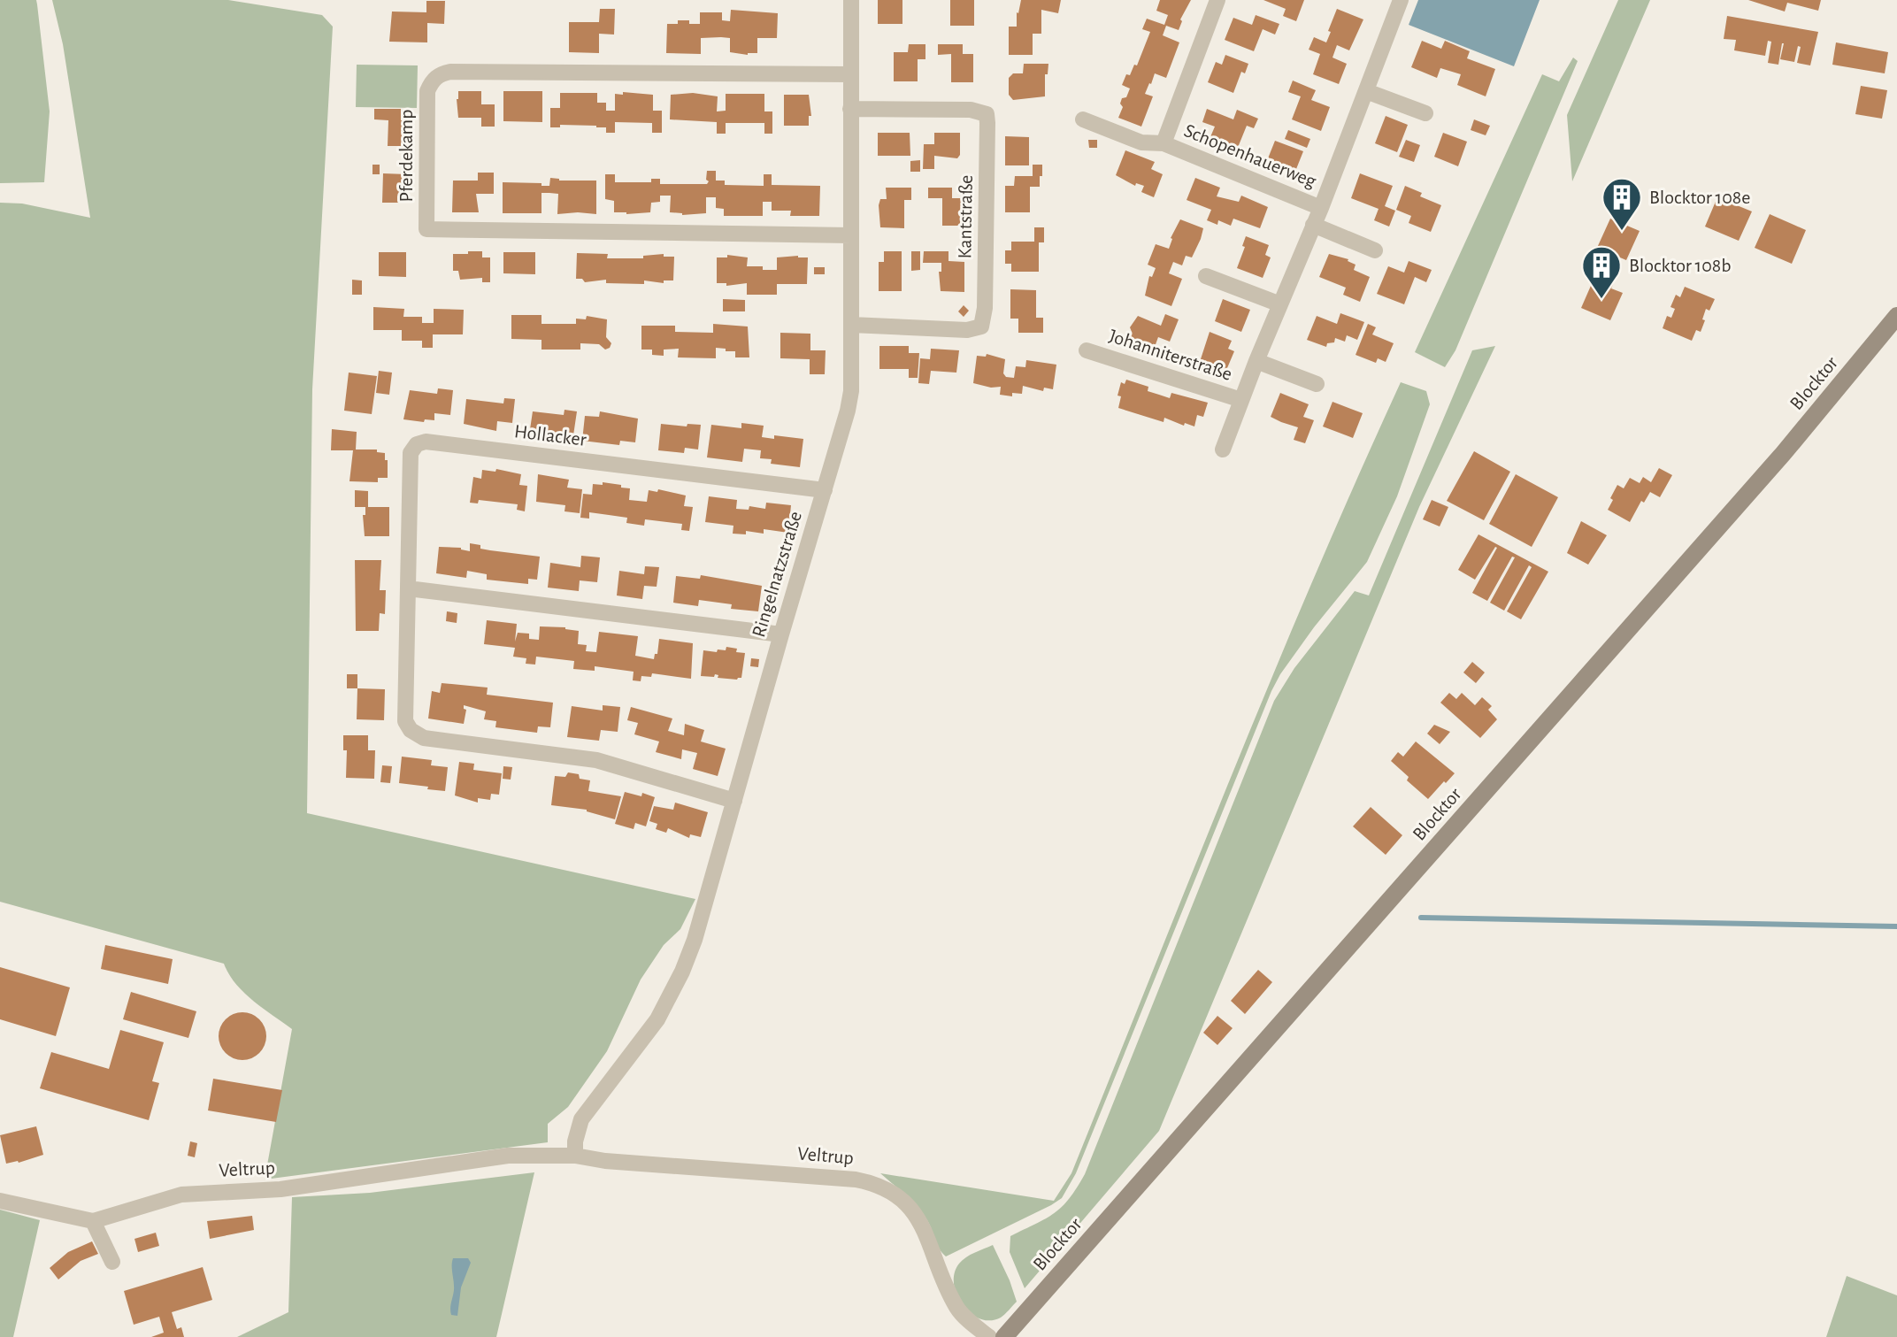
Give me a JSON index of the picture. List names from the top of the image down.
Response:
{
  "streets": {
    "main road": ["Blocktor"],
    "street": [
      "Pferdekamp",
      "Schopenhauerweg",
      "Kantstraße",
      "Johanniterstraße",
      "Hollacker",
      "Ringelnatzstraße",
      "Veltrup"
    ]
  },
  "crossings": [
    ["Pferdekamp", "Ringelnatzstraße"],
    ["Schopenhauerweg", "Johanniterstraße"],
    ["Kantstraße", "Ringelnatzstraße"],
    ["Hollacker", "Ringelnatzstraße"],
    ["Ringelnatzstraße", "Veltrup"]
  ],
  "places": {
    "building": ["Blocktor 108e", "Blocktor 108b"]
  }
}
